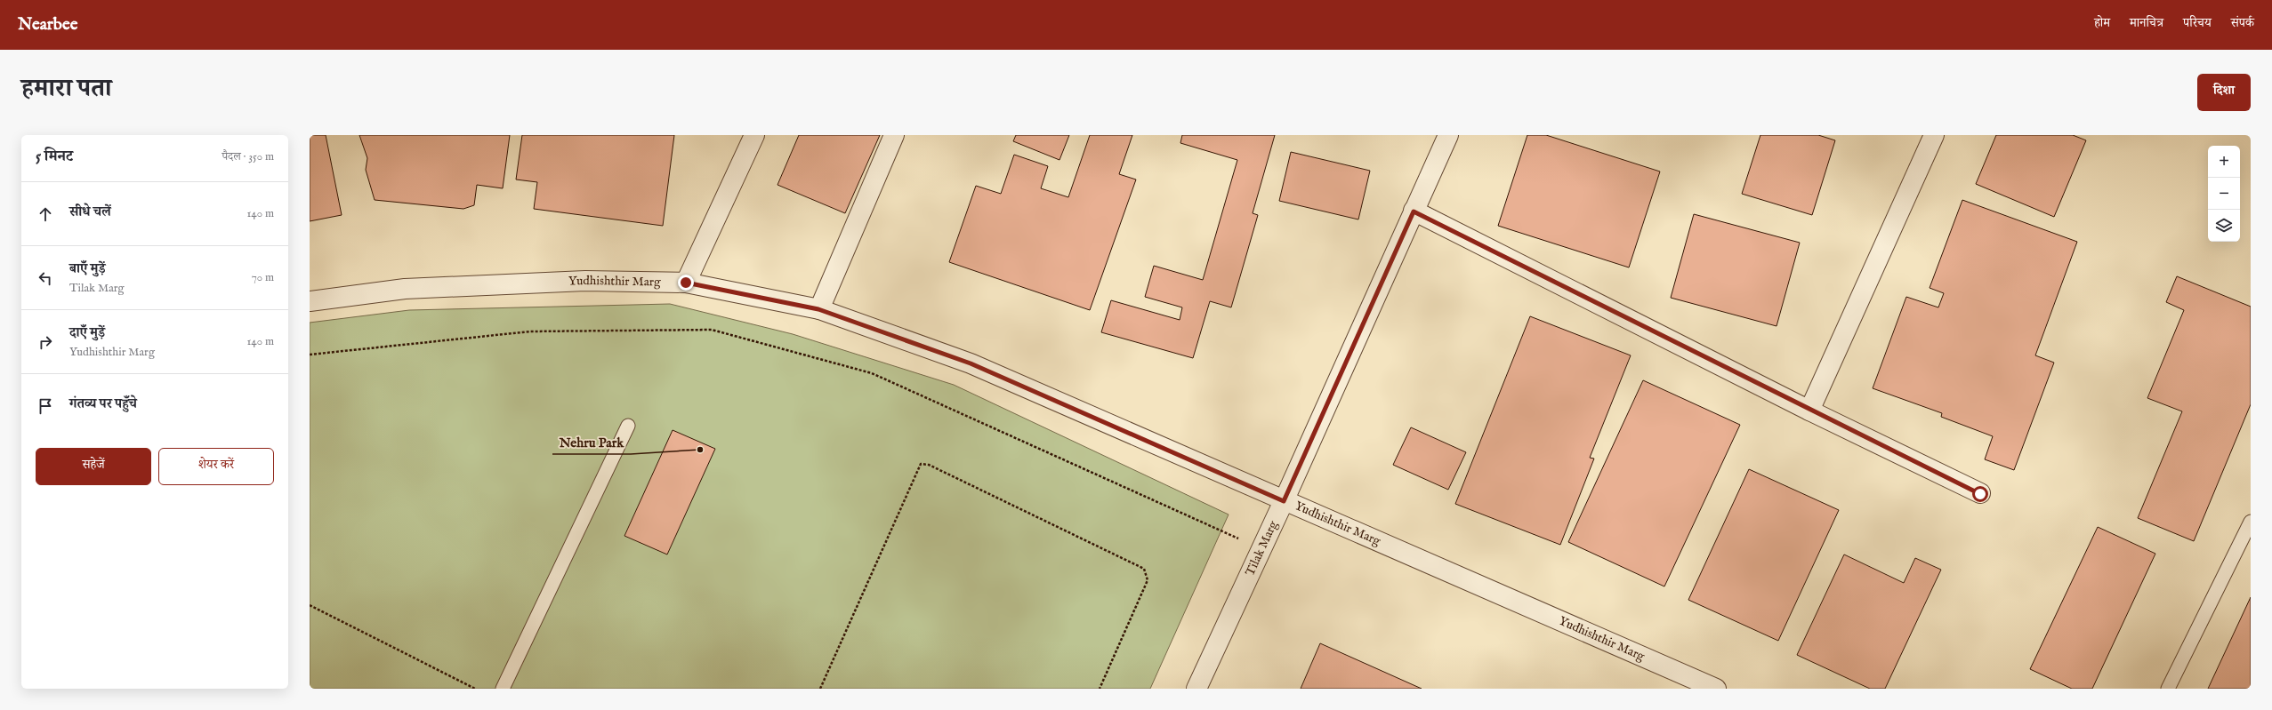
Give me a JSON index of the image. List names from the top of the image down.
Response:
{
  "streets": {
    "street": ["Yudhishthir Marg", "Tilak Marg"]
  },
  "crossings": [
    ["Yudhishthir Marg", "Tilak Marg"]
  ],
  "places": ["Nehru Park"],
  "page": {
    "header": "Nearbee",
    "nav": [
      "होम",
      "मानचित्र",
      "परिचय",
      "संपर्क"
    ],
    "title": "हमारा पता",
    "buttons": [
      "दिशा",
      ["सहेजें", "शेयर करें"]
    ],
    "heading": ["5 मिनट", "पैदल · 350 m"],
    "map_buttons": ["+", "−"],
    "list": [
      ["सीधे चलें", "140 m"],
      ["बाएँ मुड़ें", "Tilak Marg", "70 m"],
      ["दाएँ मुड़ें", "Yudhishthir Marg", "140 m"],
      "गंतव्य पर पहुँचे"
    ]
  }
}
